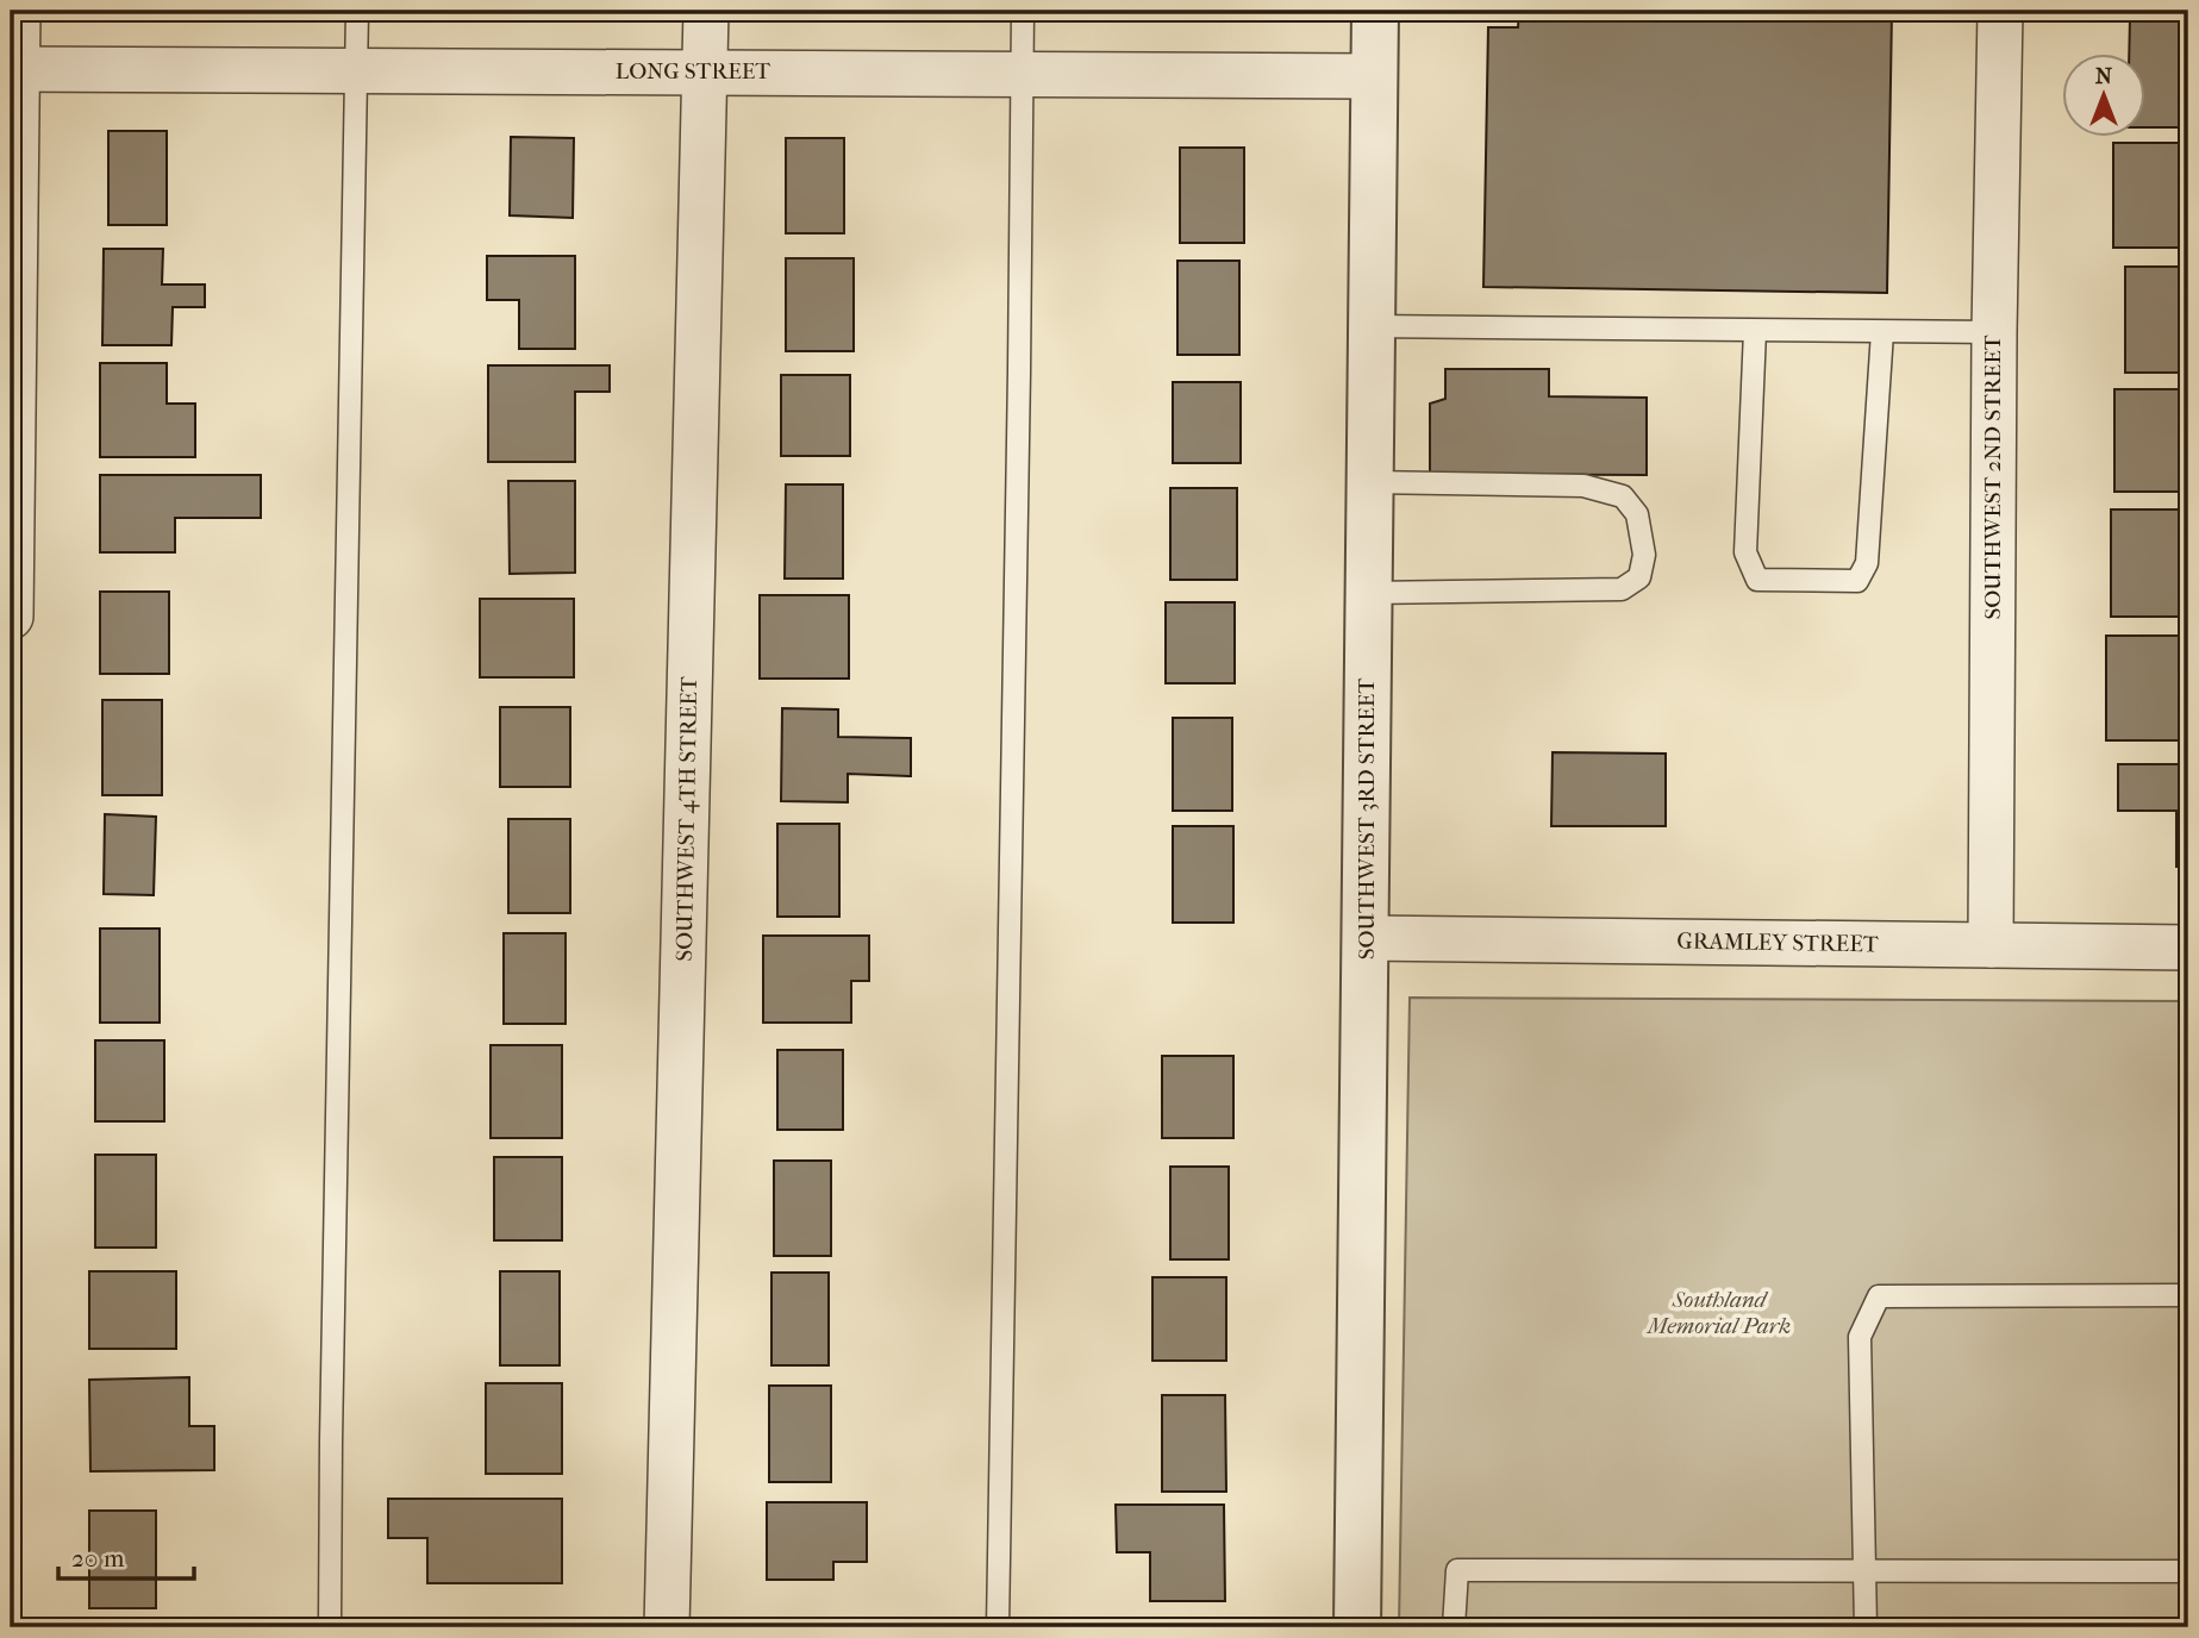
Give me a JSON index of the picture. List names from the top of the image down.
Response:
{
  "streets": {
    "street": [
      "LONG STREET",
      "SOUTHWEST 2ND STREET",
      "SOUTHWEST 4TH STREET",
      "SOUTHWEST 3RD STREET",
      "GRAMLEY STREET"
    ]
  },
  "crossings": [
    ["LONG STREET", "SOUTHWEST 4TH STREET"],
    ["LONG STREET", "SOUTHWEST 3RD STREET"],
    ["SOUTHWEST 2ND STREET", "GRAMLEY STREET"],
    ["SOUTHWEST 3RD STREET", "GRAMLEY STREET"]
  ],
  "parks": ["Southland Memorial Park"],
  "scale_bar": "20 m",
  "north": "top"
}
